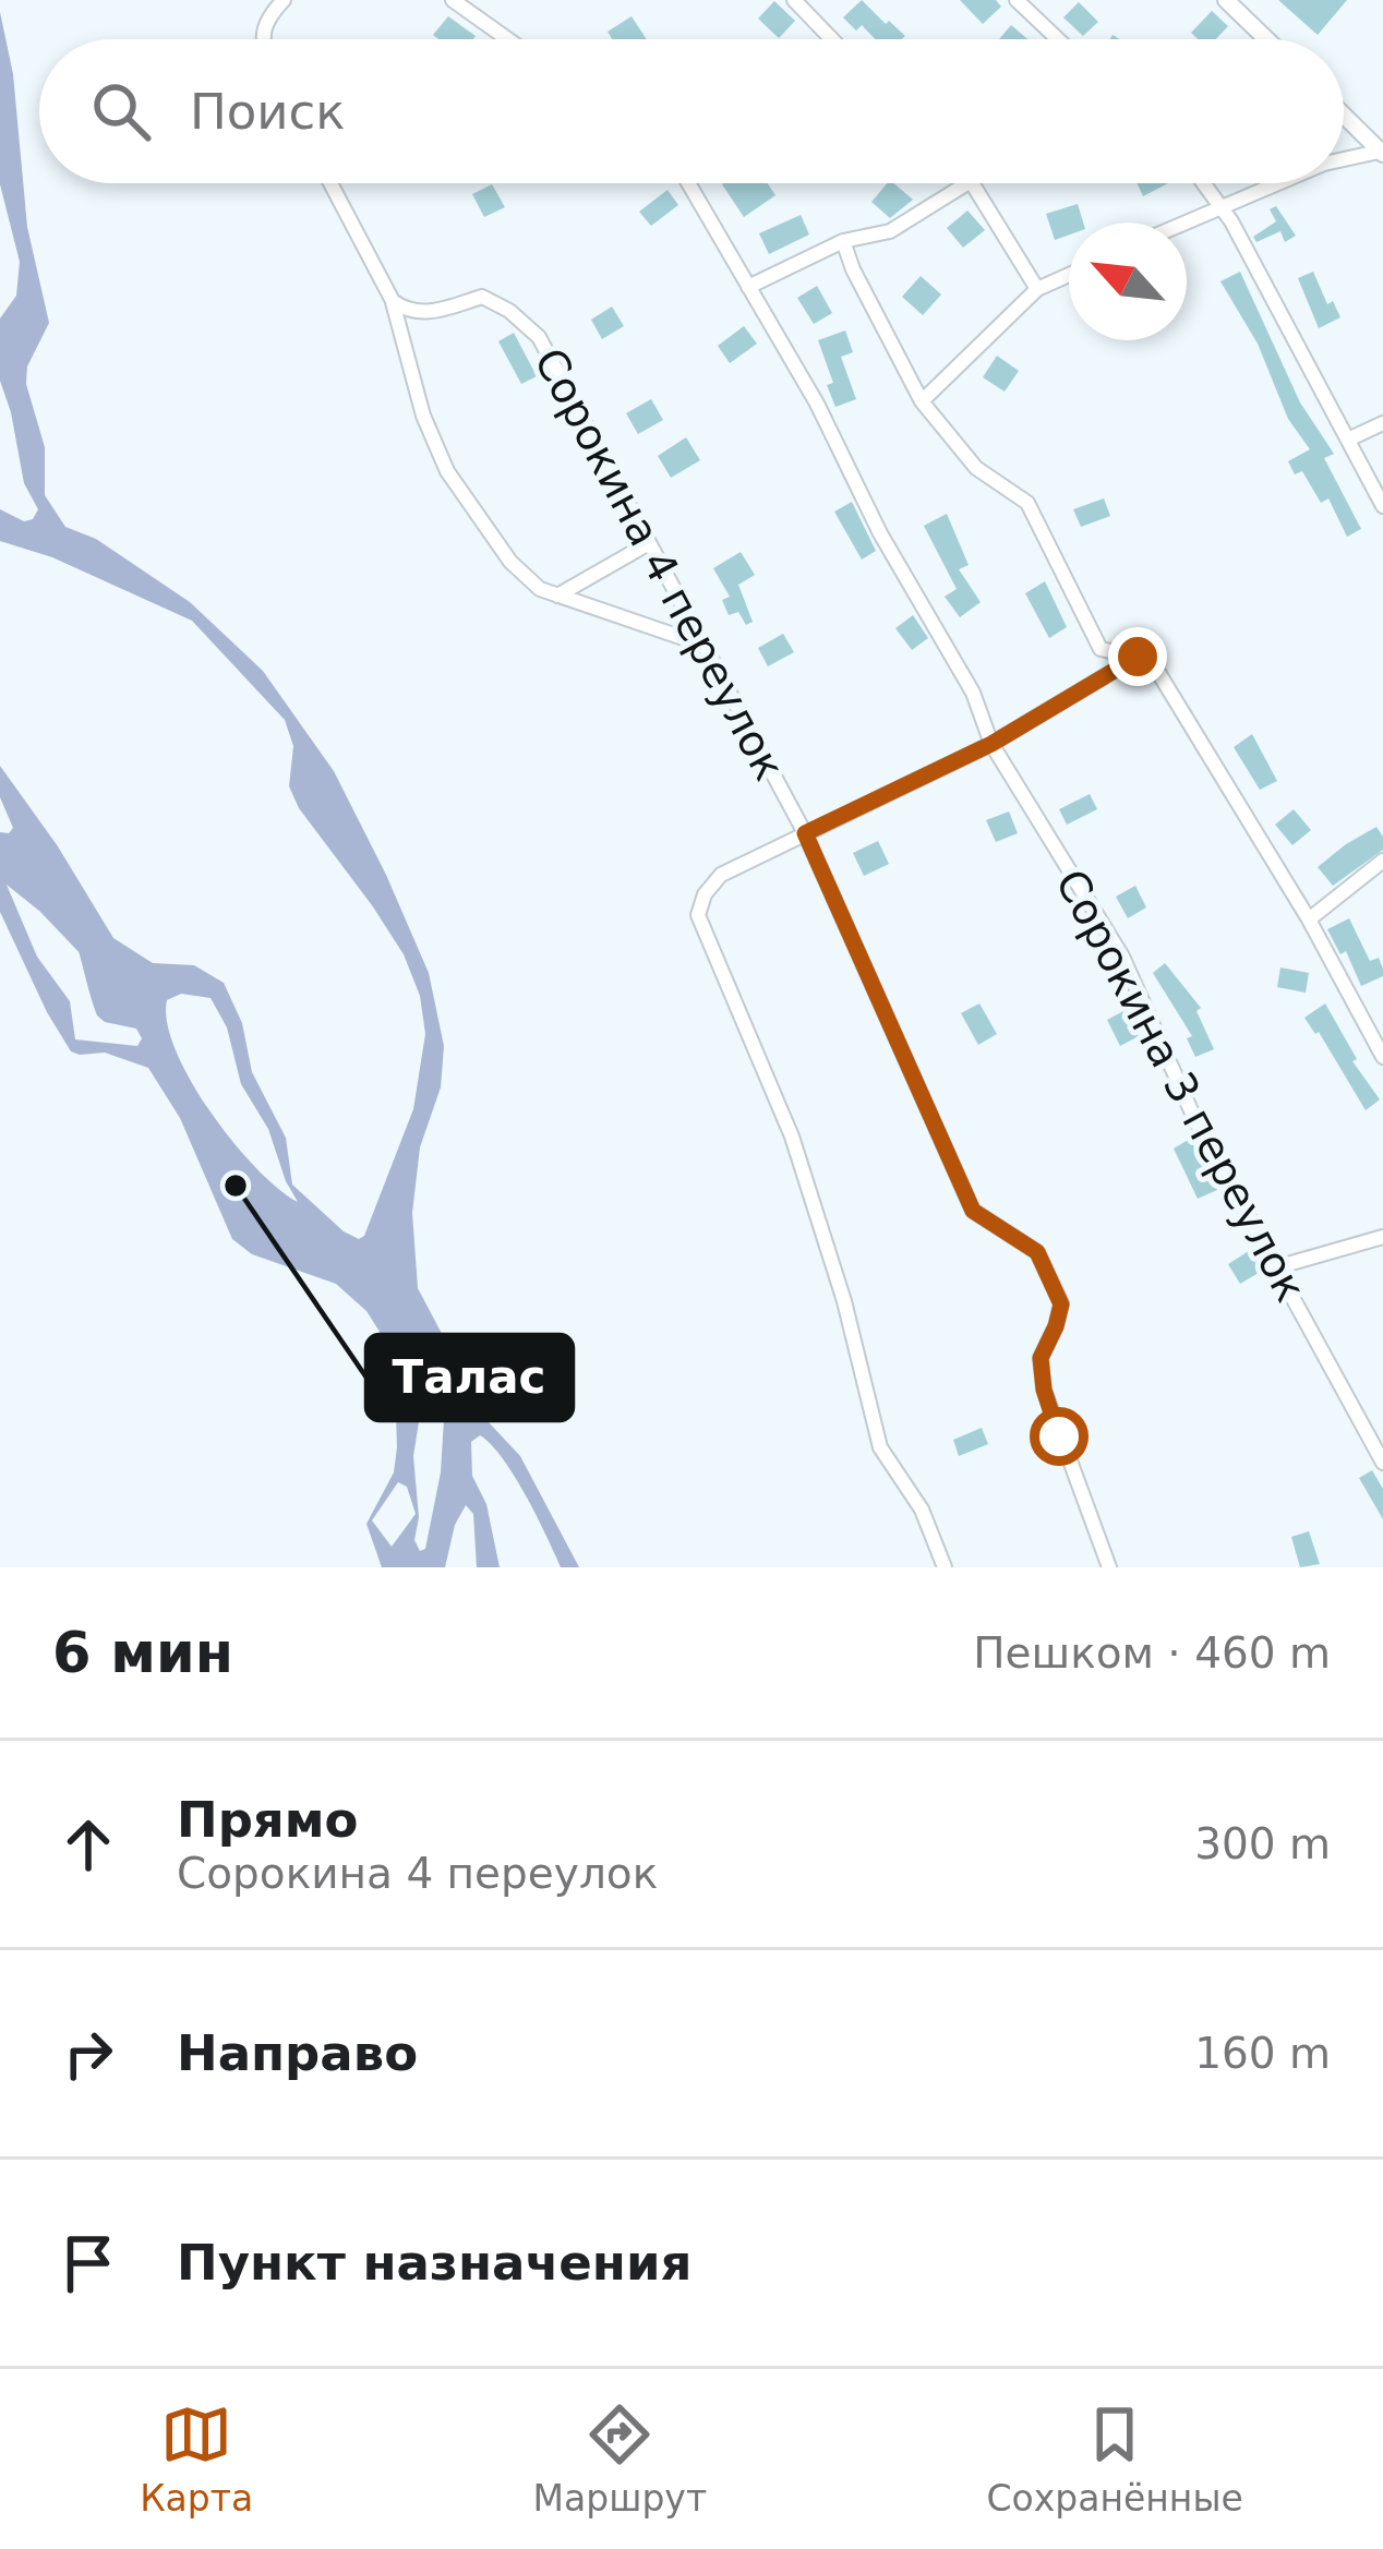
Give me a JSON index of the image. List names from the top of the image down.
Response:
{
  "streets": {
    "street": ["Сорокина 4 переулок", "Сорокина 3 переулок"]
  },
  "places": ["Талас"],
  "north": "top left",
  "page": {
    "search": "Поиск",
    "heading": ["6 мин", "Пешком · 460 m"],
    "list": [
      ["Прямо", "Сорокина 4 переулок", "300 m"],
      ["Направо", "160 m"],
      "Пункт назначения"
    ],
    "nav": ["Карта", "Маршрут", "Сохранённые"]
  }
}
